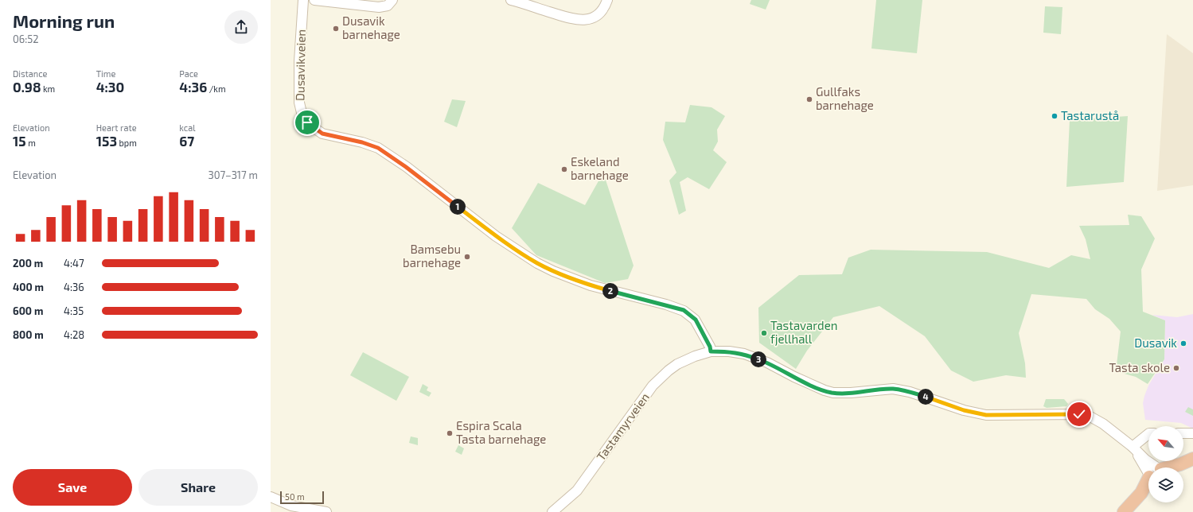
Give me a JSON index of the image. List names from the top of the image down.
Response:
{
  "streets": {
    "main road": ["Dusavikveien", "Tastamyrveien"]
  },
  "crossings": [
    ["Dusavikveien", "Tastamyrveien"]
  ],
  "places": [
    "Dusavik barnehage",
    "Gullfaks barnehage",
    "Tastarustå",
    "Eskeland barnehage",
    "Bamsebu barnehage",
    "Tastavarden fjellhall",
    "Dusavik",
    "Tasta skole",
    "Espira Scala Tasta barnehage"
  ],
  "scale_bar": "50 m",
  "north": "top left",
  "page": {
    "heading": ["Morning run", "06:52"],
    "stats": [
      ["Distance", "0.98 km"],
      ["Time", "4:30"],
      ["Pace", "4:36 /km"],
      ["Elevation", "15 m"],
      ["Heart rate", "153 bpm"],
      ["kcal", "67"]
    ],
    "chart": ["Elevation", "307–317 m"],
    "pins": [
      "1",
      "2",
      "3",
      "4"
    ],
    "list": [
      {
        "name": "200 m",
        "note": "4:47"
      },
      {
        "name": "400 m",
        "note": "4:36"
      },
      {
        "name": "600 m",
        "note": "4:35"
      },
      {
        "name": "800 m",
        "note": "4:28"
      }
    ],
    "buttons": ["Save", "Share"],
    "scale": "50 m"
  }
}
